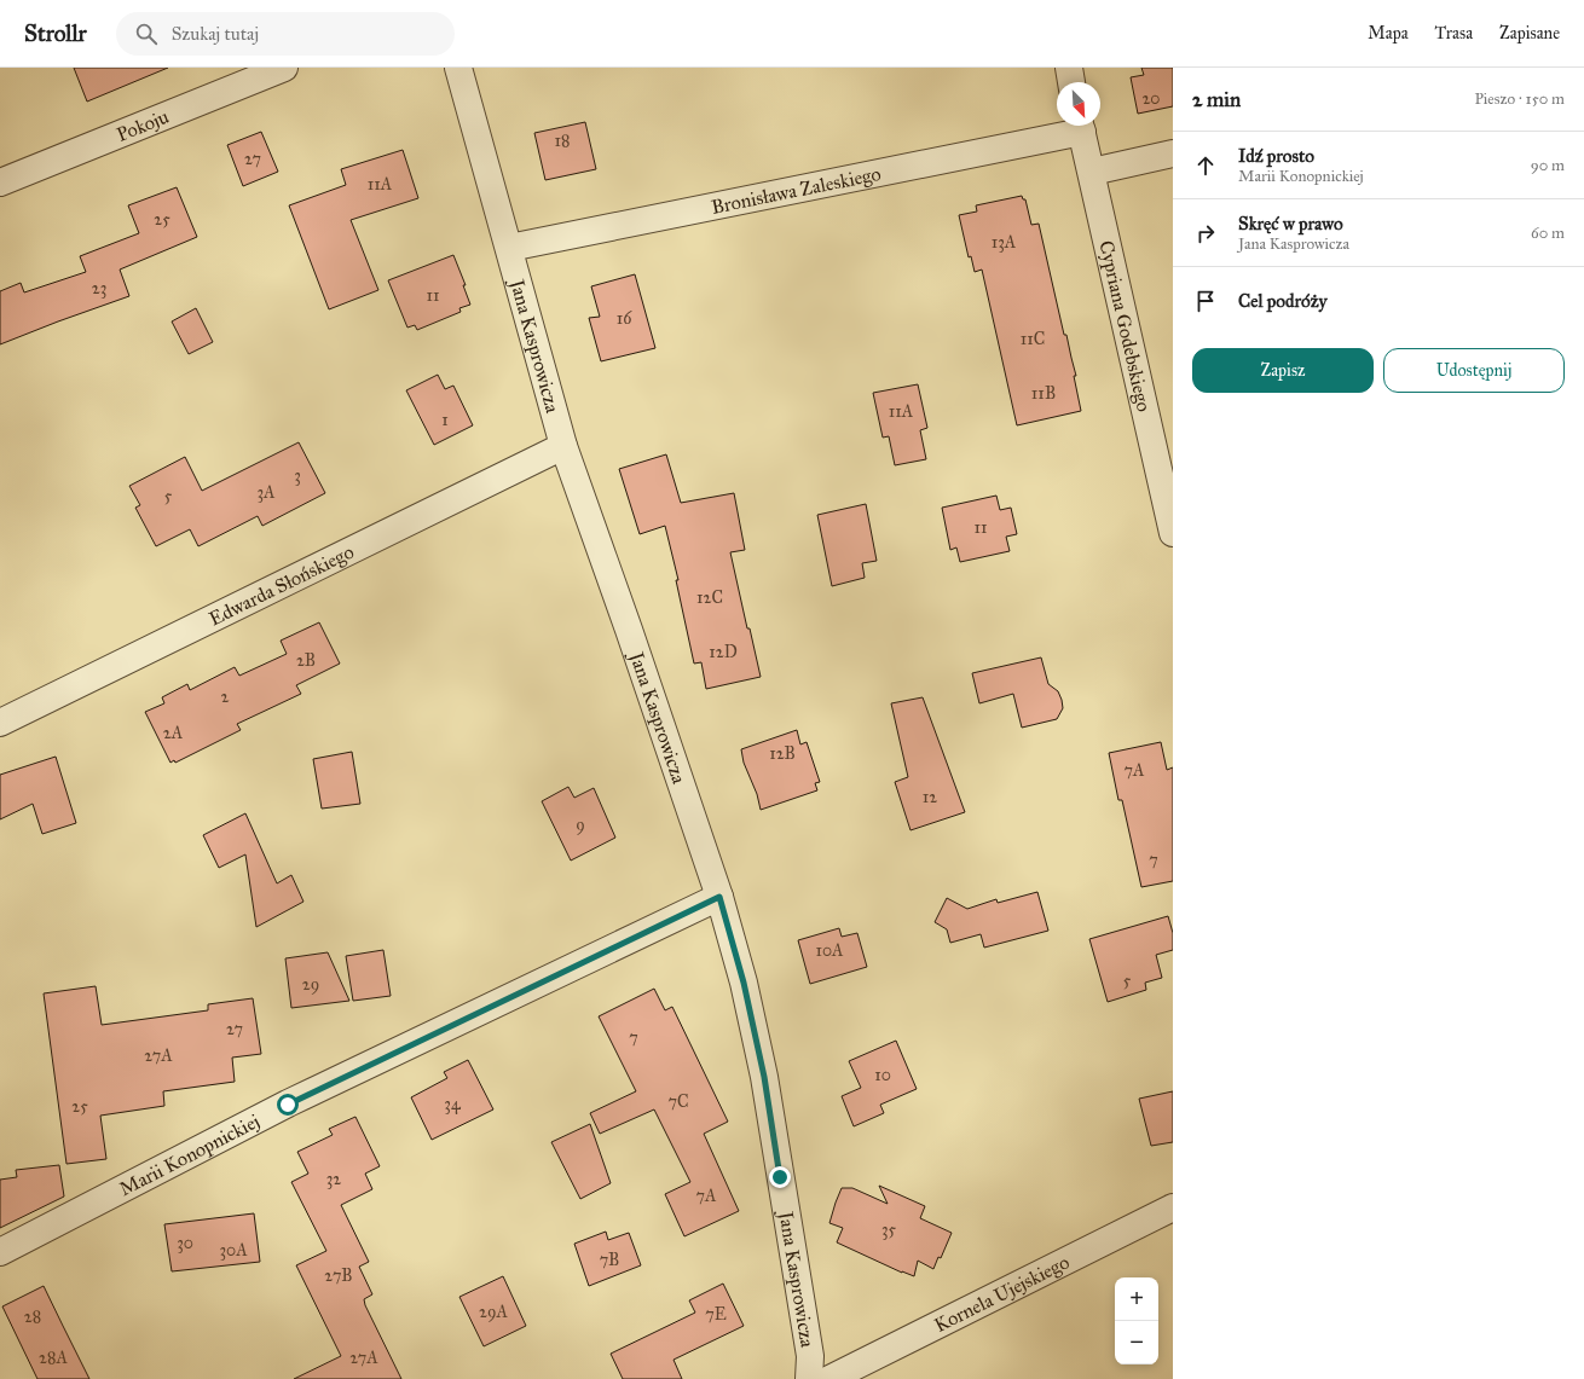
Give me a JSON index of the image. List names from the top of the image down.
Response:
{
  "streets": {
    "street": [
      "Pokoju",
      "Bronisława Zaleskiego",
      "Cypriana Godebskiego",
      "Jana Kasprowicza",
      "Edwarda Słońskiego",
      "Marii Konopnickiej",
      "Kornela Ujejskiego"
    ]
  },
  "crossings": [
    ["Bronisława Zaleskiego", "Cypriana Godebskiego"],
    ["Bronisława Zaleskiego", "Jana Kasprowicza"],
    ["Jana Kasprowicza", "Edwarda Słońskiego"],
    ["Jana Kasprowicza", "Marii Konopnickiej"]
  ],
  "house_numbers": [
    "20",
    "18",
    "27",
    "11A",
    "25",
    "13A",
    "23",
    "11",
    "16",
    "11C",
    "11B",
    "11A",
    "1",
    "3",
    "3A",
    "5",
    "11",
    "12C",
    "12D",
    "2B",
    "2",
    "2A",
    "12B",
    "7A",
    "12",
    "9",
    "7",
    "10A",
    "5",
    "29",
    "27",
    "7",
    "27A",
    "10",
    "7C",
    "34",
    "25",
    "32",
    "7A",
    "35",
    "30",
    "30A",
    "7B",
    "27B",
    "29A",
    "7E",
    "28",
    "28A",
    "27A"
  ],
  "north": "bottom right",
  "page": {
    "header": "Strollr",
    "search": "Szukaj tutaj",
    "nav": ["Mapa", "Trasa", "Zapisane"],
    "heading": ["2 min", "Pieszo · 150 m"],
    "list": [
      ["Idź prosto", "Marii Konopnickiej", "90 m"],
      ["Skręć w prawo", "Jana Kasprowicza", "60 m"],
      "Cel podróży"
    ],
    "buttons": ["Zapisz", "Udostępnij"],
    "map_buttons": ["+", "−"]
  }
}
